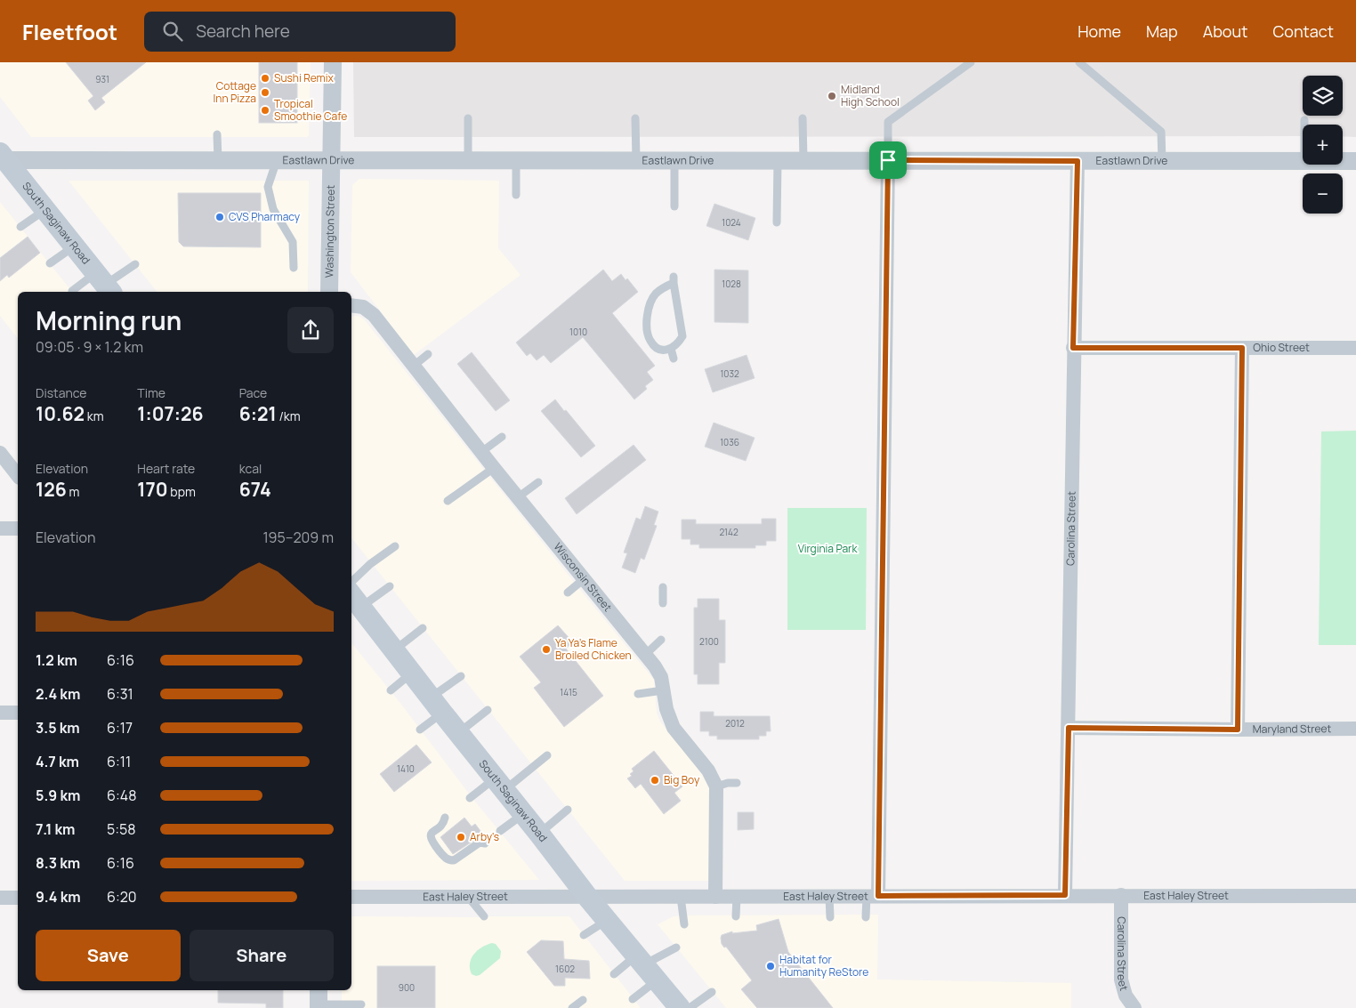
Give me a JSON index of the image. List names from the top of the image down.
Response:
{
  "streets": {
    "main road": ["South Saginaw Road"],
    "street": [
      "Eastlawn Drive",
      "Washington Street",
      "Ohio Street",
      "Carolina Street",
      "Wisconsin Street",
      "Maryland Street",
      "East Haley Street"
    ]
  },
  "crossings": [
    ["Eastlawn Drive", "South Saginaw Road"],
    ["Eastlawn Drive", "Washington Street"],
    ["Eastlawn Drive", "Carolina Street"],
    ["South Saginaw Road", "East Haley Street"],
    ["Ohio Street", "Carolina Street"],
    ["Carolina Street", "Maryland Street"],
    ["Carolina Street", "East Haley Street"],
    ["Wisconsin Street", "East Haley Street"]
  ],
  "parks": ["Virginia Park"],
  "places": [
    "Sushi Remix",
    "Cottage Inn Pizza",
    "Midland High School",
    "Tropical Smoothie Cafe",
    "CVS Pharmacy",
    "Ya Ya's Flame Broiled Chicken",
    "Big Boy",
    "Arby's",
    "Habitat for Humanity ReStore"
  ],
  "house_numbers": [
    "931",
    "1024",
    "1028",
    "1010",
    "1032",
    "1036",
    "2142",
    "2100",
    "1415",
    "2012",
    "1410",
    "1602",
    "900"
  ],
  "page": {
    "header": "Fleetfoot",
    "search": "Search here",
    "nav": [
      "Home",
      "Map",
      "About",
      "Contact"
    ],
    "map_buttons": ["+", "−"],
    "heading": ["Morning run", "09:05 · 9 × 1.2 km"],
    "stats": [
      ["Distance", "10.62 km"],
      ["Time", "1:07:26"],
      ["Pace", "6:21 /km"],
      ["Elevation", "126 m"],
      ["Heart rate", "170 bpm"],
      ["kcal", "674"]
    ],
    "chart": ["Elevation", "195–209 m"],
    "list": [
      {
        "name": "1.2 km",
        "note": "6:16"
      },
      {
        "name": "2.4 km",
        "note": "6:31"
      },
      {
        "name": "3.5 km",
        "note": "6:17"
      },
      {
        "name": "4.7 km",
        "note": "6:11"
      },
      {
        "name": "5.9 km",
        "note": "6:48"
      },
      {
        "name": "7.1 km",
        "note": "5:58"
      },
      {
        "name": "8.3 km",
        "note": "6:16"
      },
      {
        "name": "9.4 km",
        "note": "6:20"
      }
    ],
    "buttons": ["Save", "Share"]
  }
}
